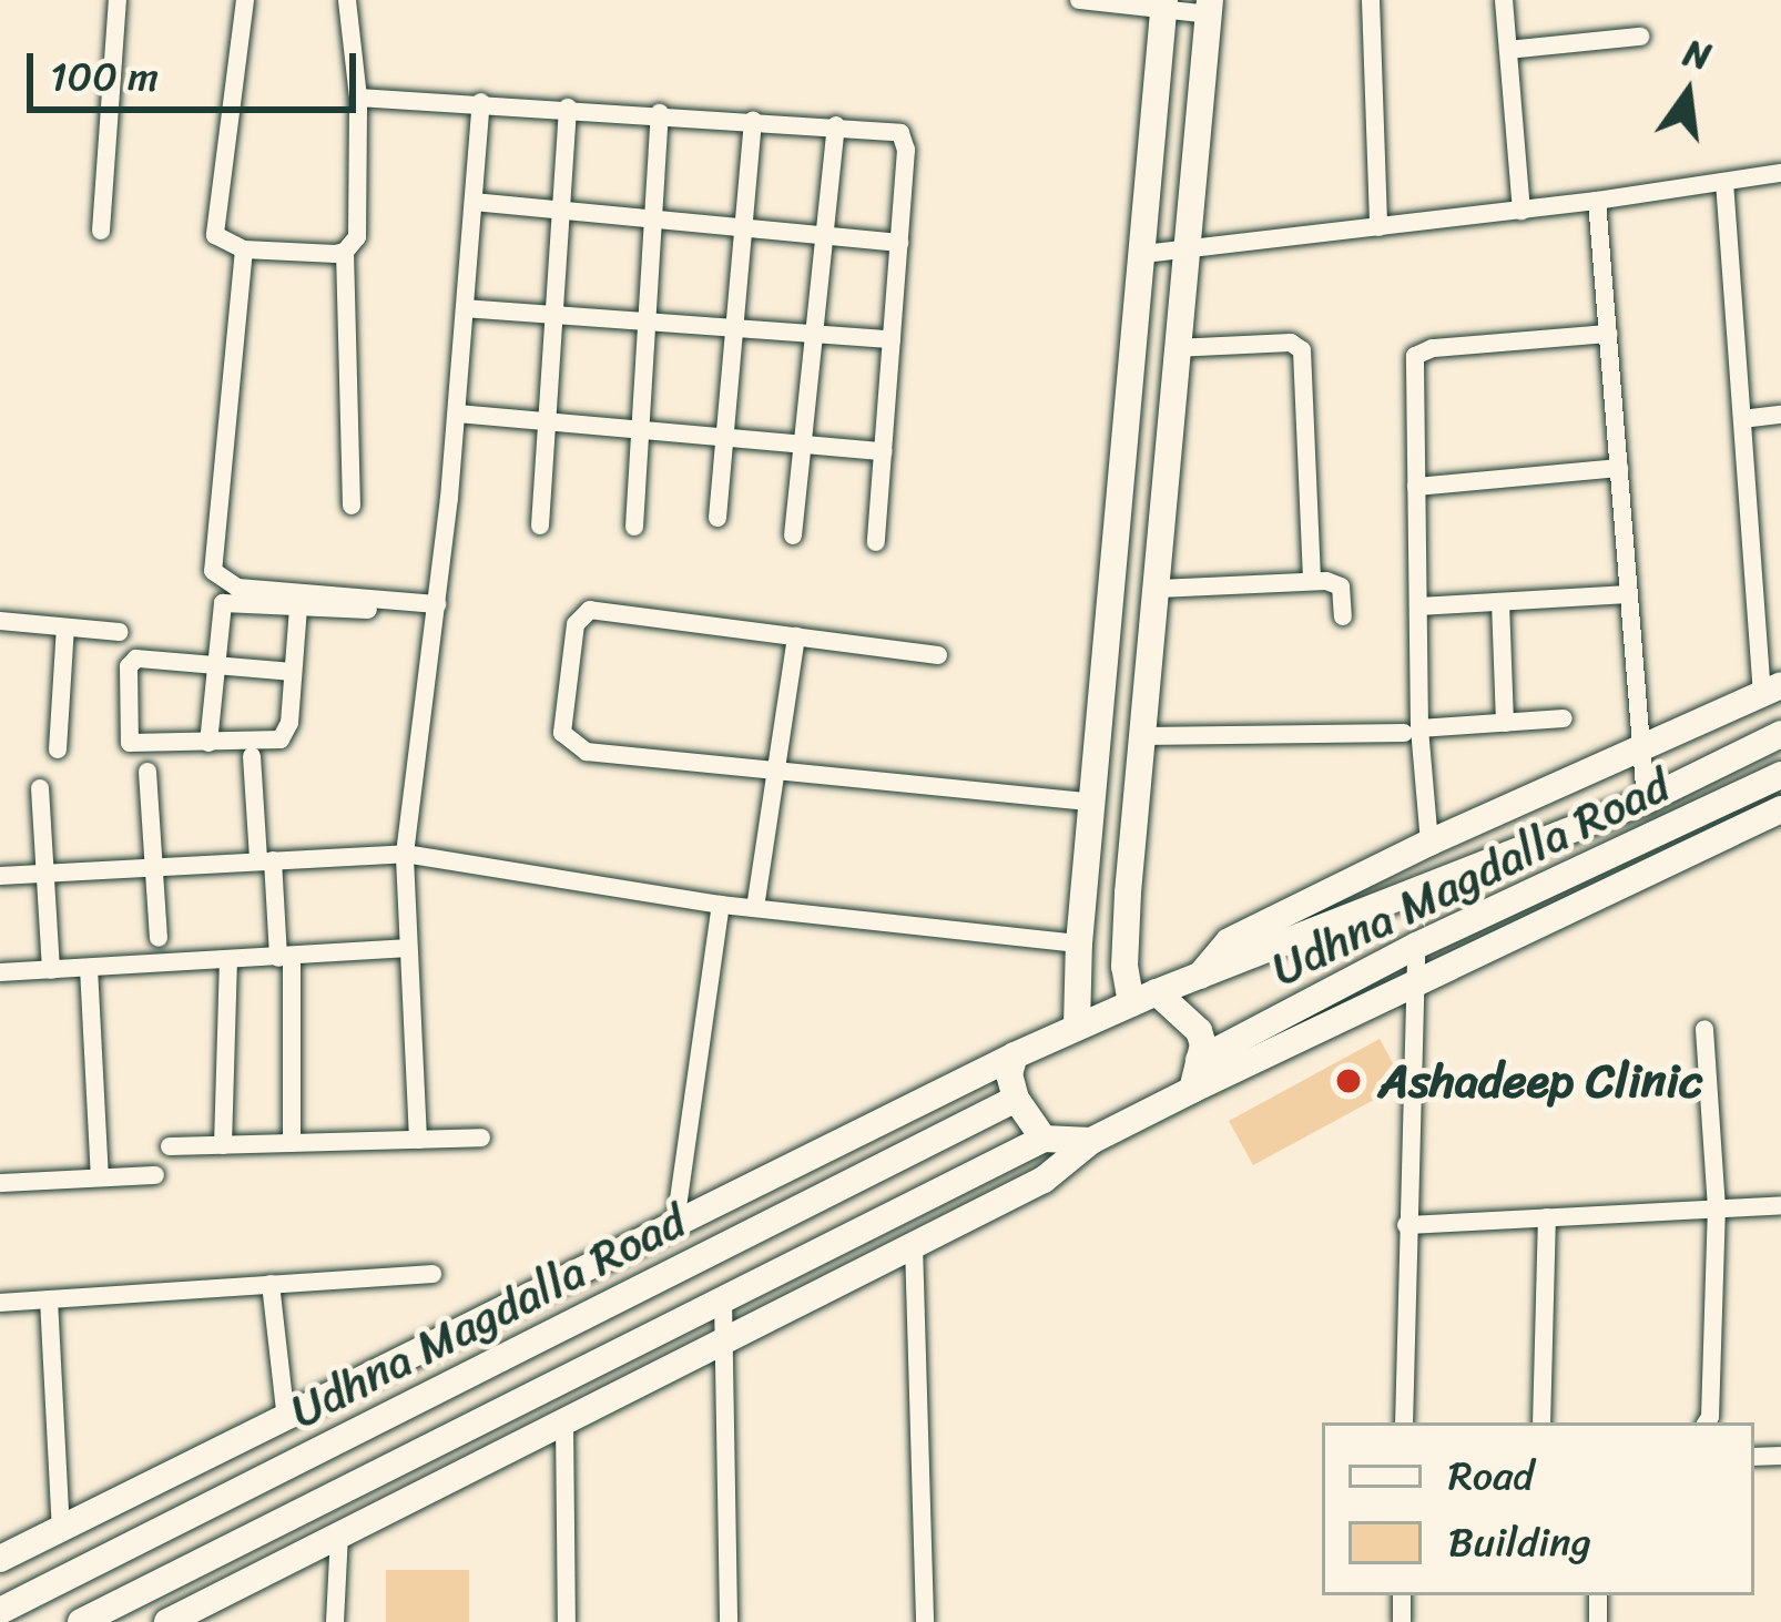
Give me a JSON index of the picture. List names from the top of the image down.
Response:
{
  "streets": {
    "street": ["Udhna Magdalla Road"]
  },
  "places": ["Ashadeep Clinic"],
  "legend": ["Road", "Building"],
  "scale_bar": "100 m",
  "north": "top"
}
